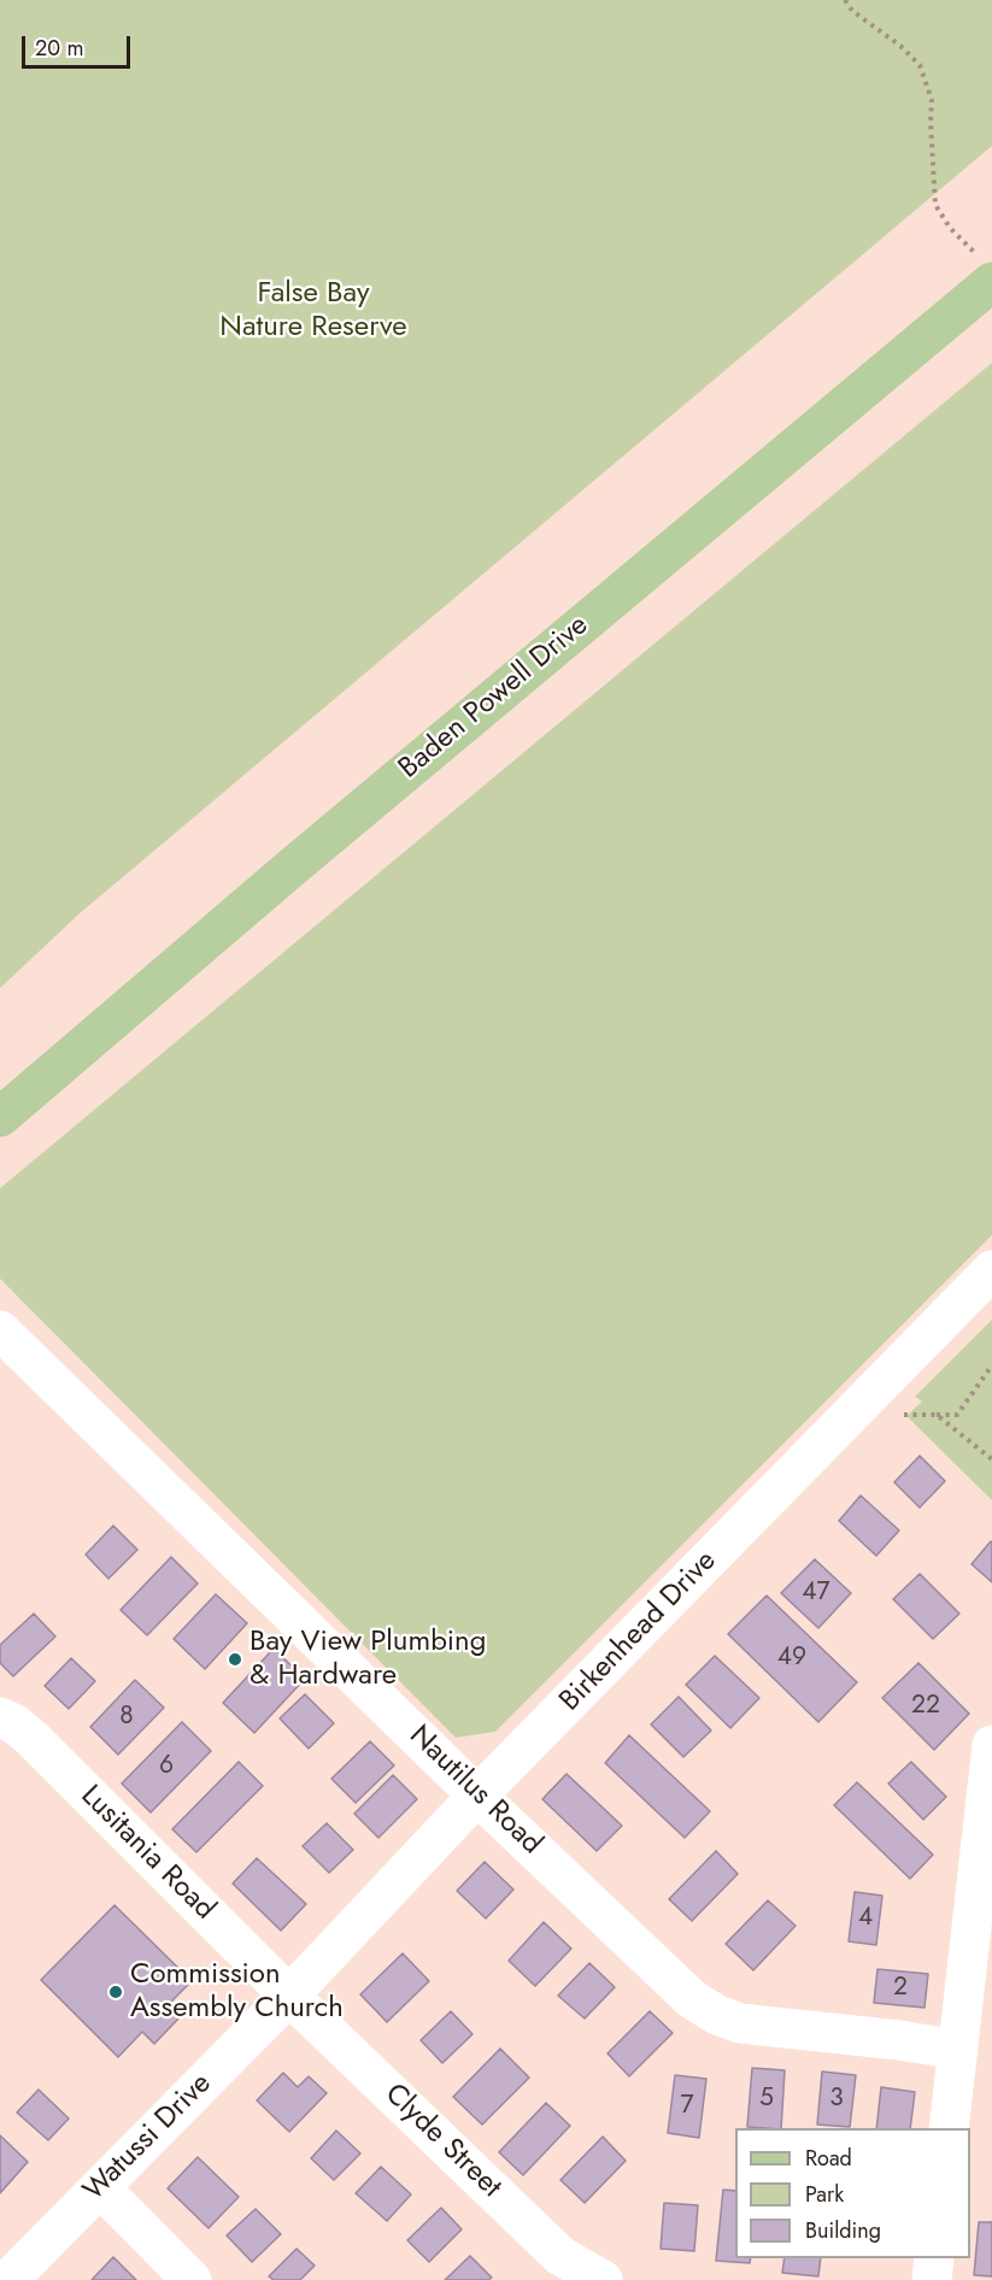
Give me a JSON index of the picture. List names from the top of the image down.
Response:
{
  "streets": {
    "main road": ["Baden Powell Drive"],
    "street": [
      "Birkenhead Drive",
      "Nautilus Road",
      "Lusitania Road",
      "Watussi Drive",
      "Clyde Street"
    ]
  },
  "crossings": [
    ["Birkenhead Drive", "Nautilus Road"],
    ["Birkenhead Drive", "Lusitania Road"],
    ["Birkenhead Drive", "Watussi Drive"],
    ["Birkenhead Drive", "Clyde Street"],
    ["Lusitania Road", "Watussi Drive"],
    ["Lusitania Road", "Clyde Street"],
    ["Watussi Drive", "Clyde Street"]
  ],
  "parks": ["False Bay Nature Reserve"],
  "places": ["Bay View Plumbing & Hardware", "Commission Assembly Church"],
  "house_numbers": [
    "47",
    "49",
    "22",
    "8",
    "6",
    "4",
    "2",
    "5",
    "3",
    "7"
  ],
  "legend": ["Road", "Park", "Building"],
  "scale_bar": "20 m"
}
